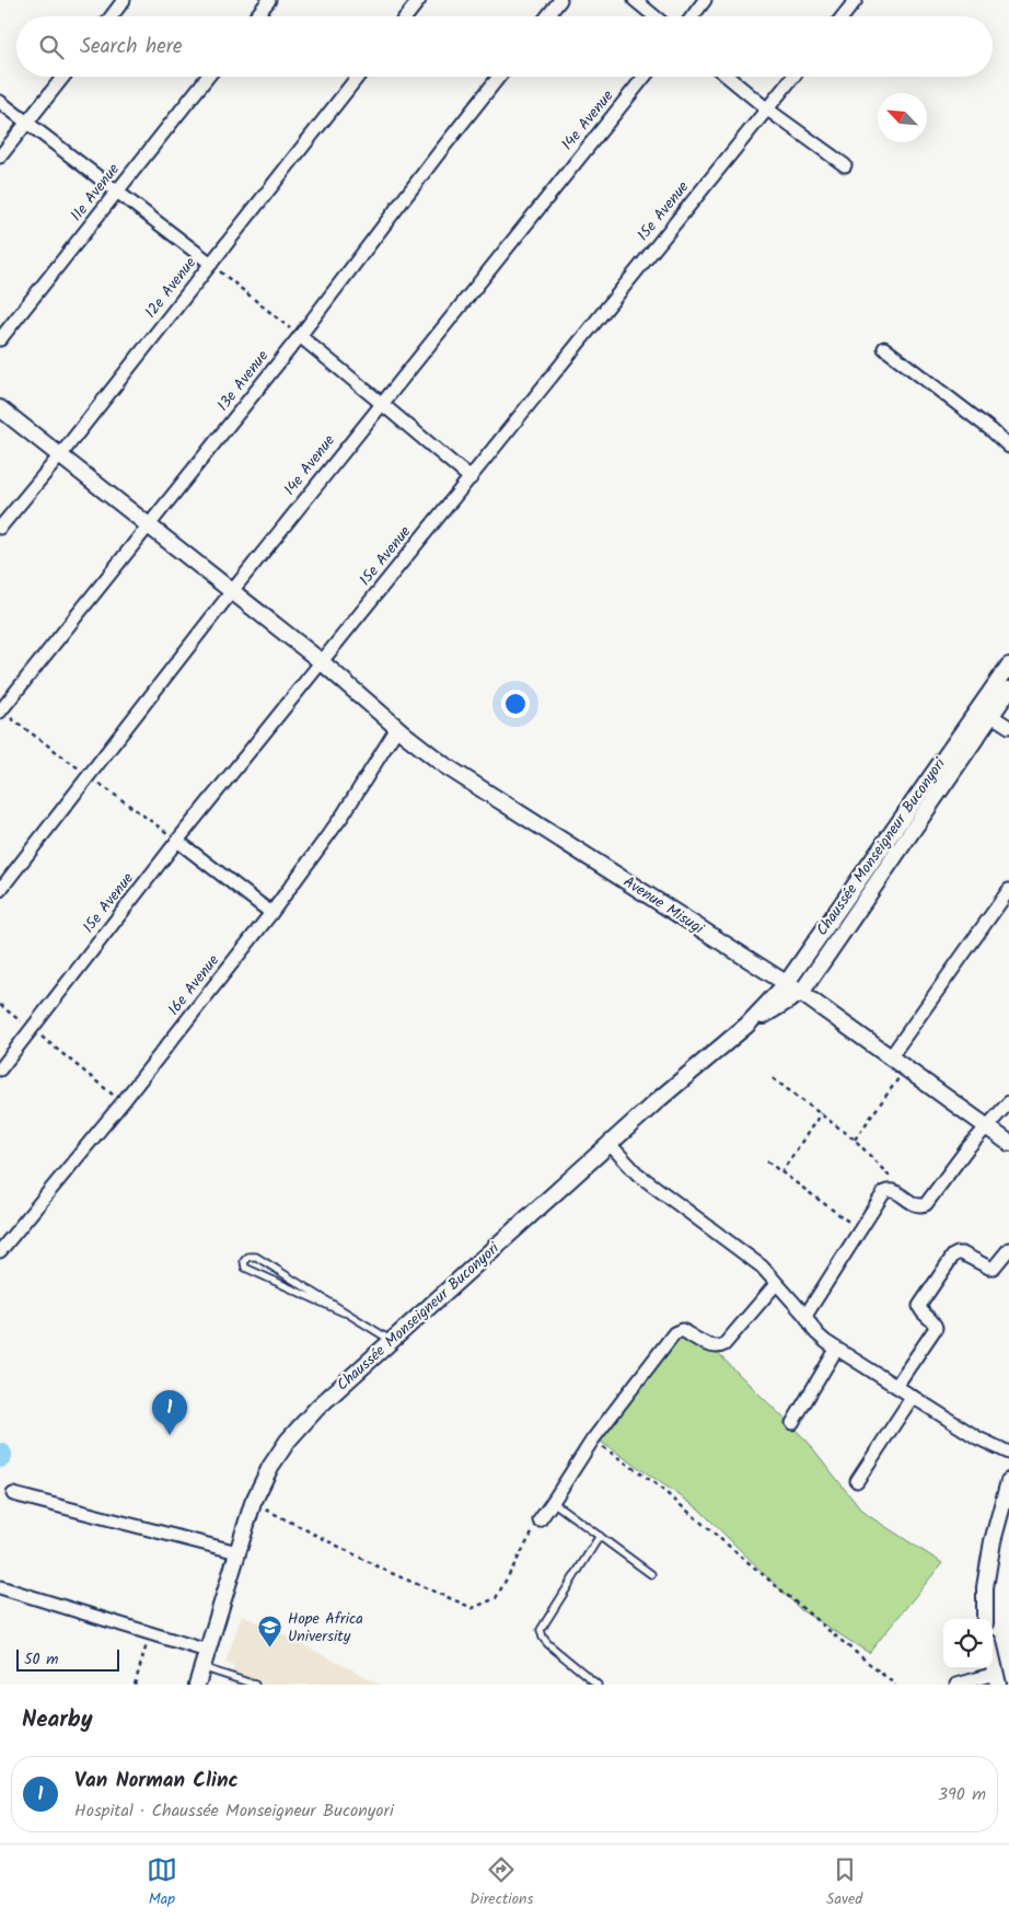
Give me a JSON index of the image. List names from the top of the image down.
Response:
{
  "streets": {
    "street": [
      "14e Avenue",
      "11e Avenue",
      "15e Avenue",
      "12e Avenue",
      "13e Avenue",
      "Chaussée Monseigneur Buconyori",
      "Avenue Misugi",
      "16e Avenue"
    ]
  },
  "crossings": [
    ["14e Avenue", "Avenue Misugi"],
    ["15e Avenue", "Avenue Misugi"],
    ["12e Avenue", "Avenue Misugi"],
    ["13e Avenue", "Avenue Misugi"],
    ["Chaussée Monseigneur Buconyori", "Avenue Misugi"],
    ["Avenue Misugi", "16e Avenue"]
  ],
  "places": {
    "school or university": ["Hope Africa University"]
  },
  "scale_bar": "50 m",
  "north": "top left",
  "page": {
    "search": "Search here",
    "pins": "1",
    "scale": "50 m",
    "heading": "Nearby",
    "list": [
      {
        "mark": "1",
        "name": "Van Norman Clinc",
        "note": "Hospital · Chaussée Monseigneur Buconyori",
        "value": "390 m"
      }
    ],
    "nav": ["Map", "Directions", "Saved"]
  }
}
